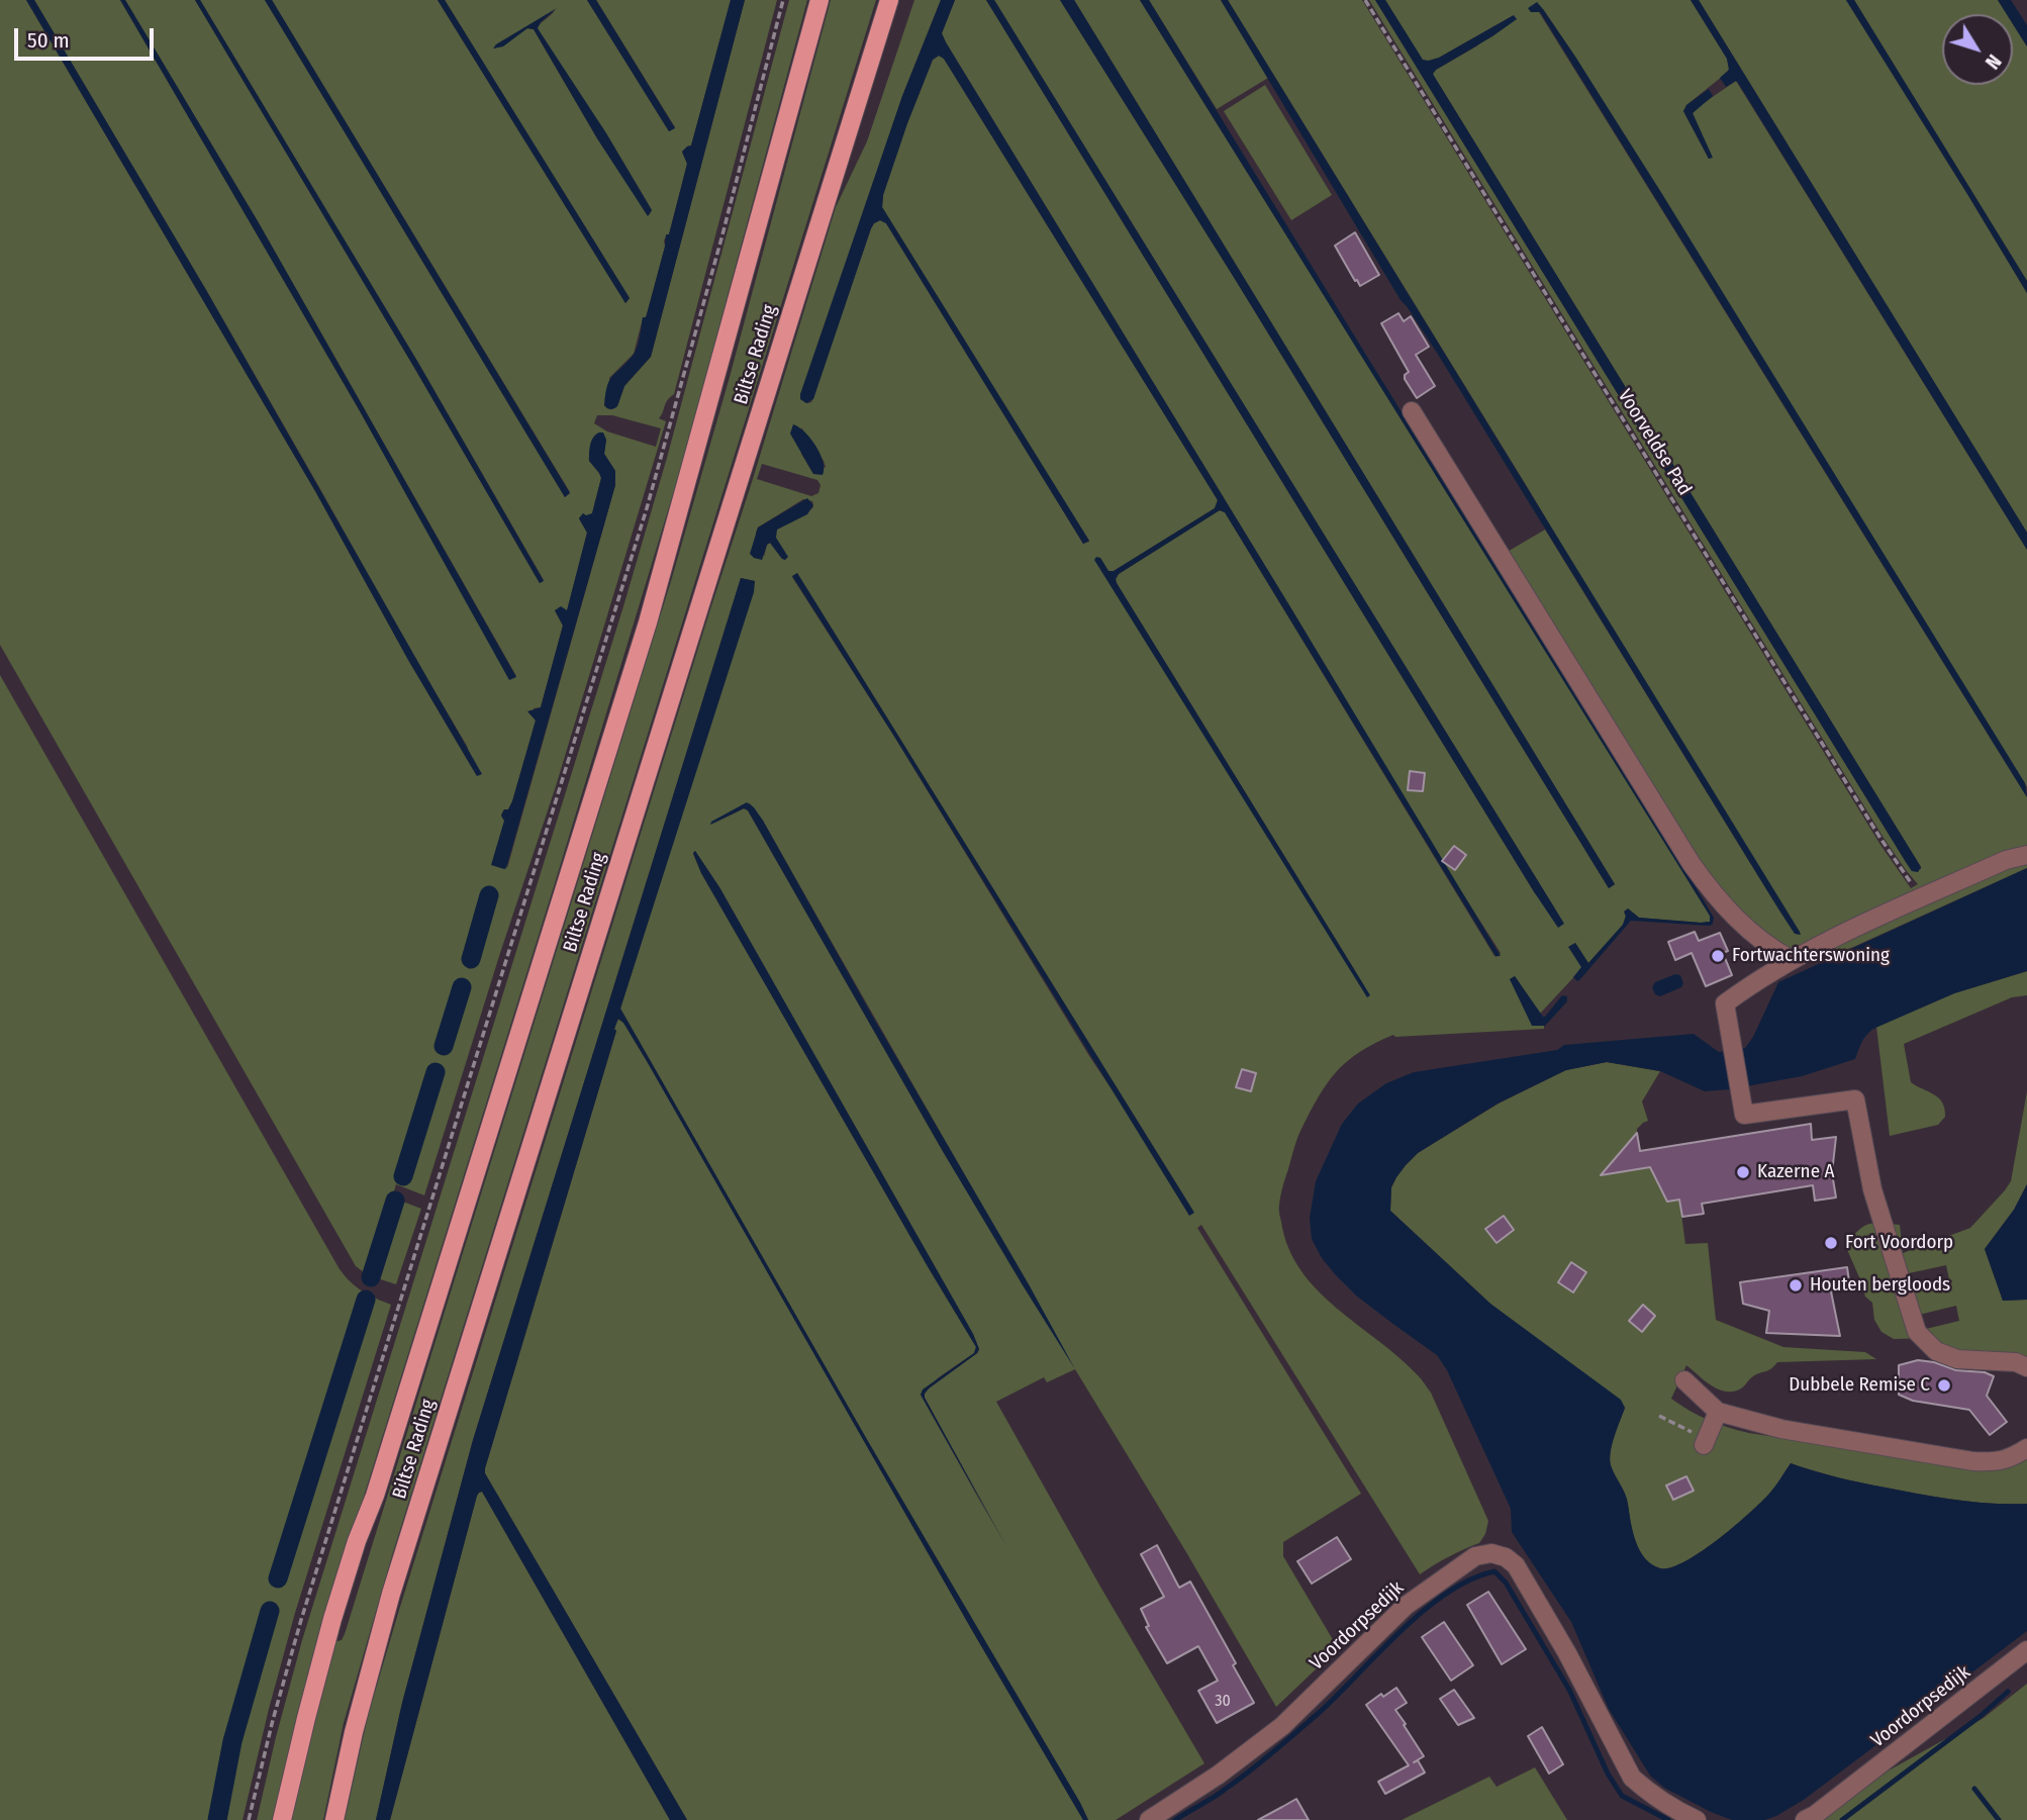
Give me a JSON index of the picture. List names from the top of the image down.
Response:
{
  "streets": {
    "main road": ["Biltse Rading"],
    "street": ["Voordorpsedijk"],
    "path": ["Voorveldse Pad"]
  },
  "places": [
    "Fortwachterswoning",
    "Kazerne A",
    "Fort Voordorp",
    "Houten bergloods",
    "Dubbele Remise C"
  ],
  "house_numbers": ["30"],
  "scale_bar": "50 m",
  "north": "bottom right"
}
